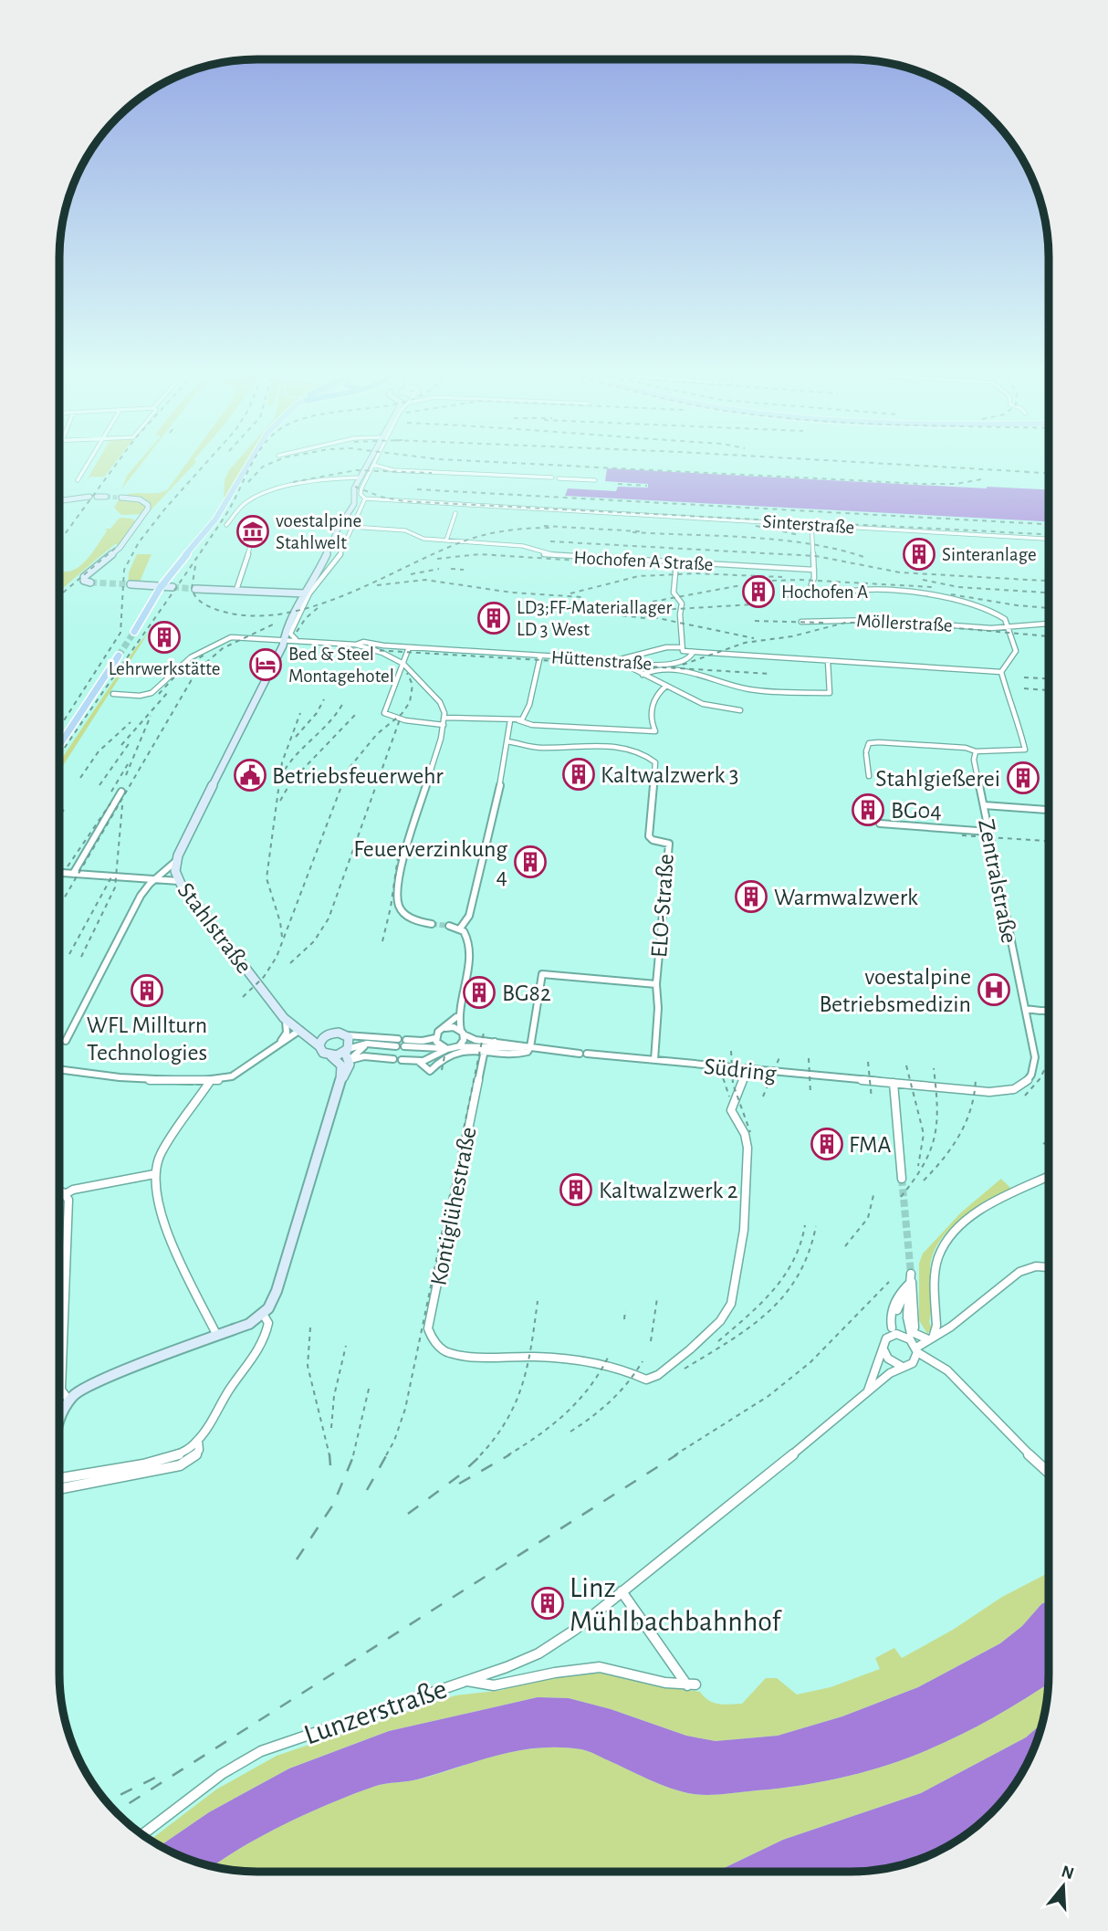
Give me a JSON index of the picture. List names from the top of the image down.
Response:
{
  "streets": {
    "street": [
      "Sinterstraße",
      "Hochofen A Straße",
      "Möllerstraße",
      "Hüttenstraße",
      "Zentralstraße",
      "ELO-Straße",
      "Stahlstraße",
      "Südring",
      "Kontiglühestraße",
      "Lunzerstraße"
    ]
  },
  "crossings": [
    ["Zentralstraße", "Südring"],
    ["ELO-Straße", "Südring"],
    ["Südring", "Kontiglühestraße"]
  ],
  "places": {
    "museum": ["voestalpine Stahlwelt"],
    "building": [
      "Sinteranlage",
      "Hochofen A",
      "LD3;FF-Materiallager LD 3 West",
      "Lehrwerkstätte",
      "Kaltwalzwerk 3",
      "Stahlgießerei",
      "BG04",
      "Feuerverzinkung 4",
      "Warmwalzwerk",
      "WFL Millturn Technologies",
      "BG82",
      "FMA",
      "Kaltwalzwerk 2",
      "Linz Mühlbachbahnhof"
    ],
    "hotel": ["Bed & Steel Montagehotel"],
    "public building": ["Betriebsfeuerwehr"],
    "hospital": ["voestalpine Betriebsmedizin"]
  },
  "north": "top"
}
